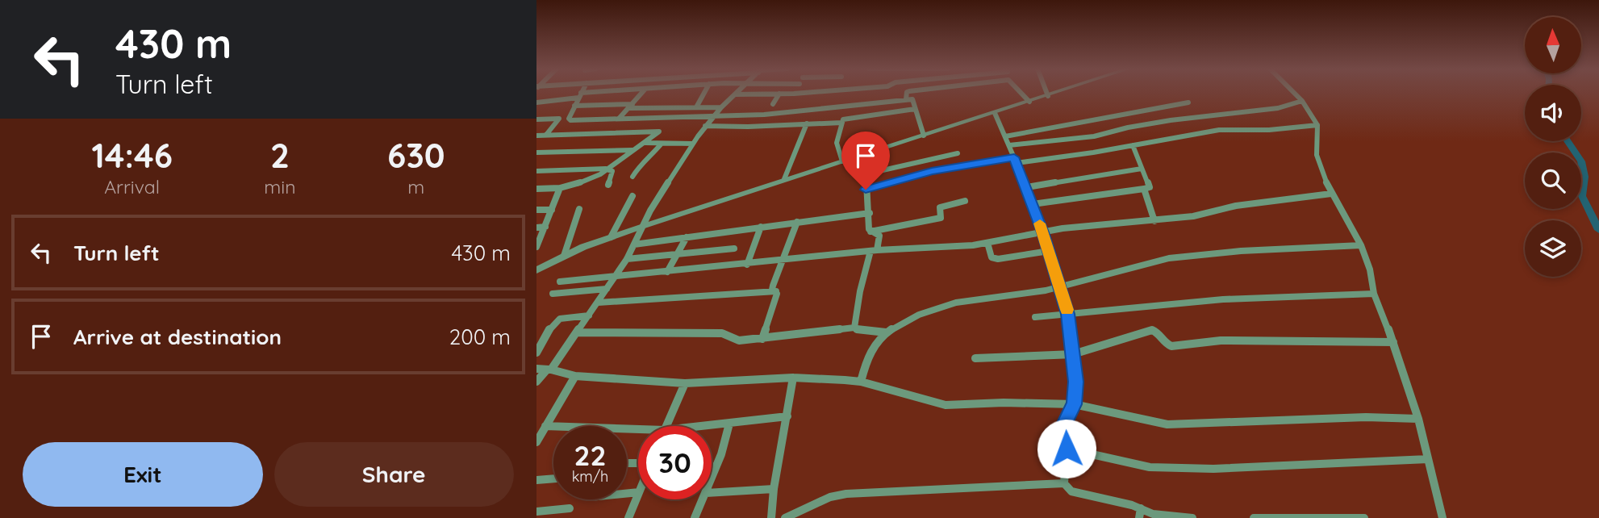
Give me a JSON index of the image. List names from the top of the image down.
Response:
{
  "north": "top",
  "page": {
    "turn": ["430 m", "Turn left"],
    "eta": [
      "14:46",
      "Arrival",
      "2",
      "min",
      "630",
      "m"
    ],
    "list": [
      {
        "name": "Turn left",
        "value": "430 m"
      },
      {
        "name": "Arrive at destination",
        "value": "200 m"
      }
    ],
    "speed": "22 km/h",
    "limit": "30",
    "buttons": ["Exit", "Share"]
  }
}
